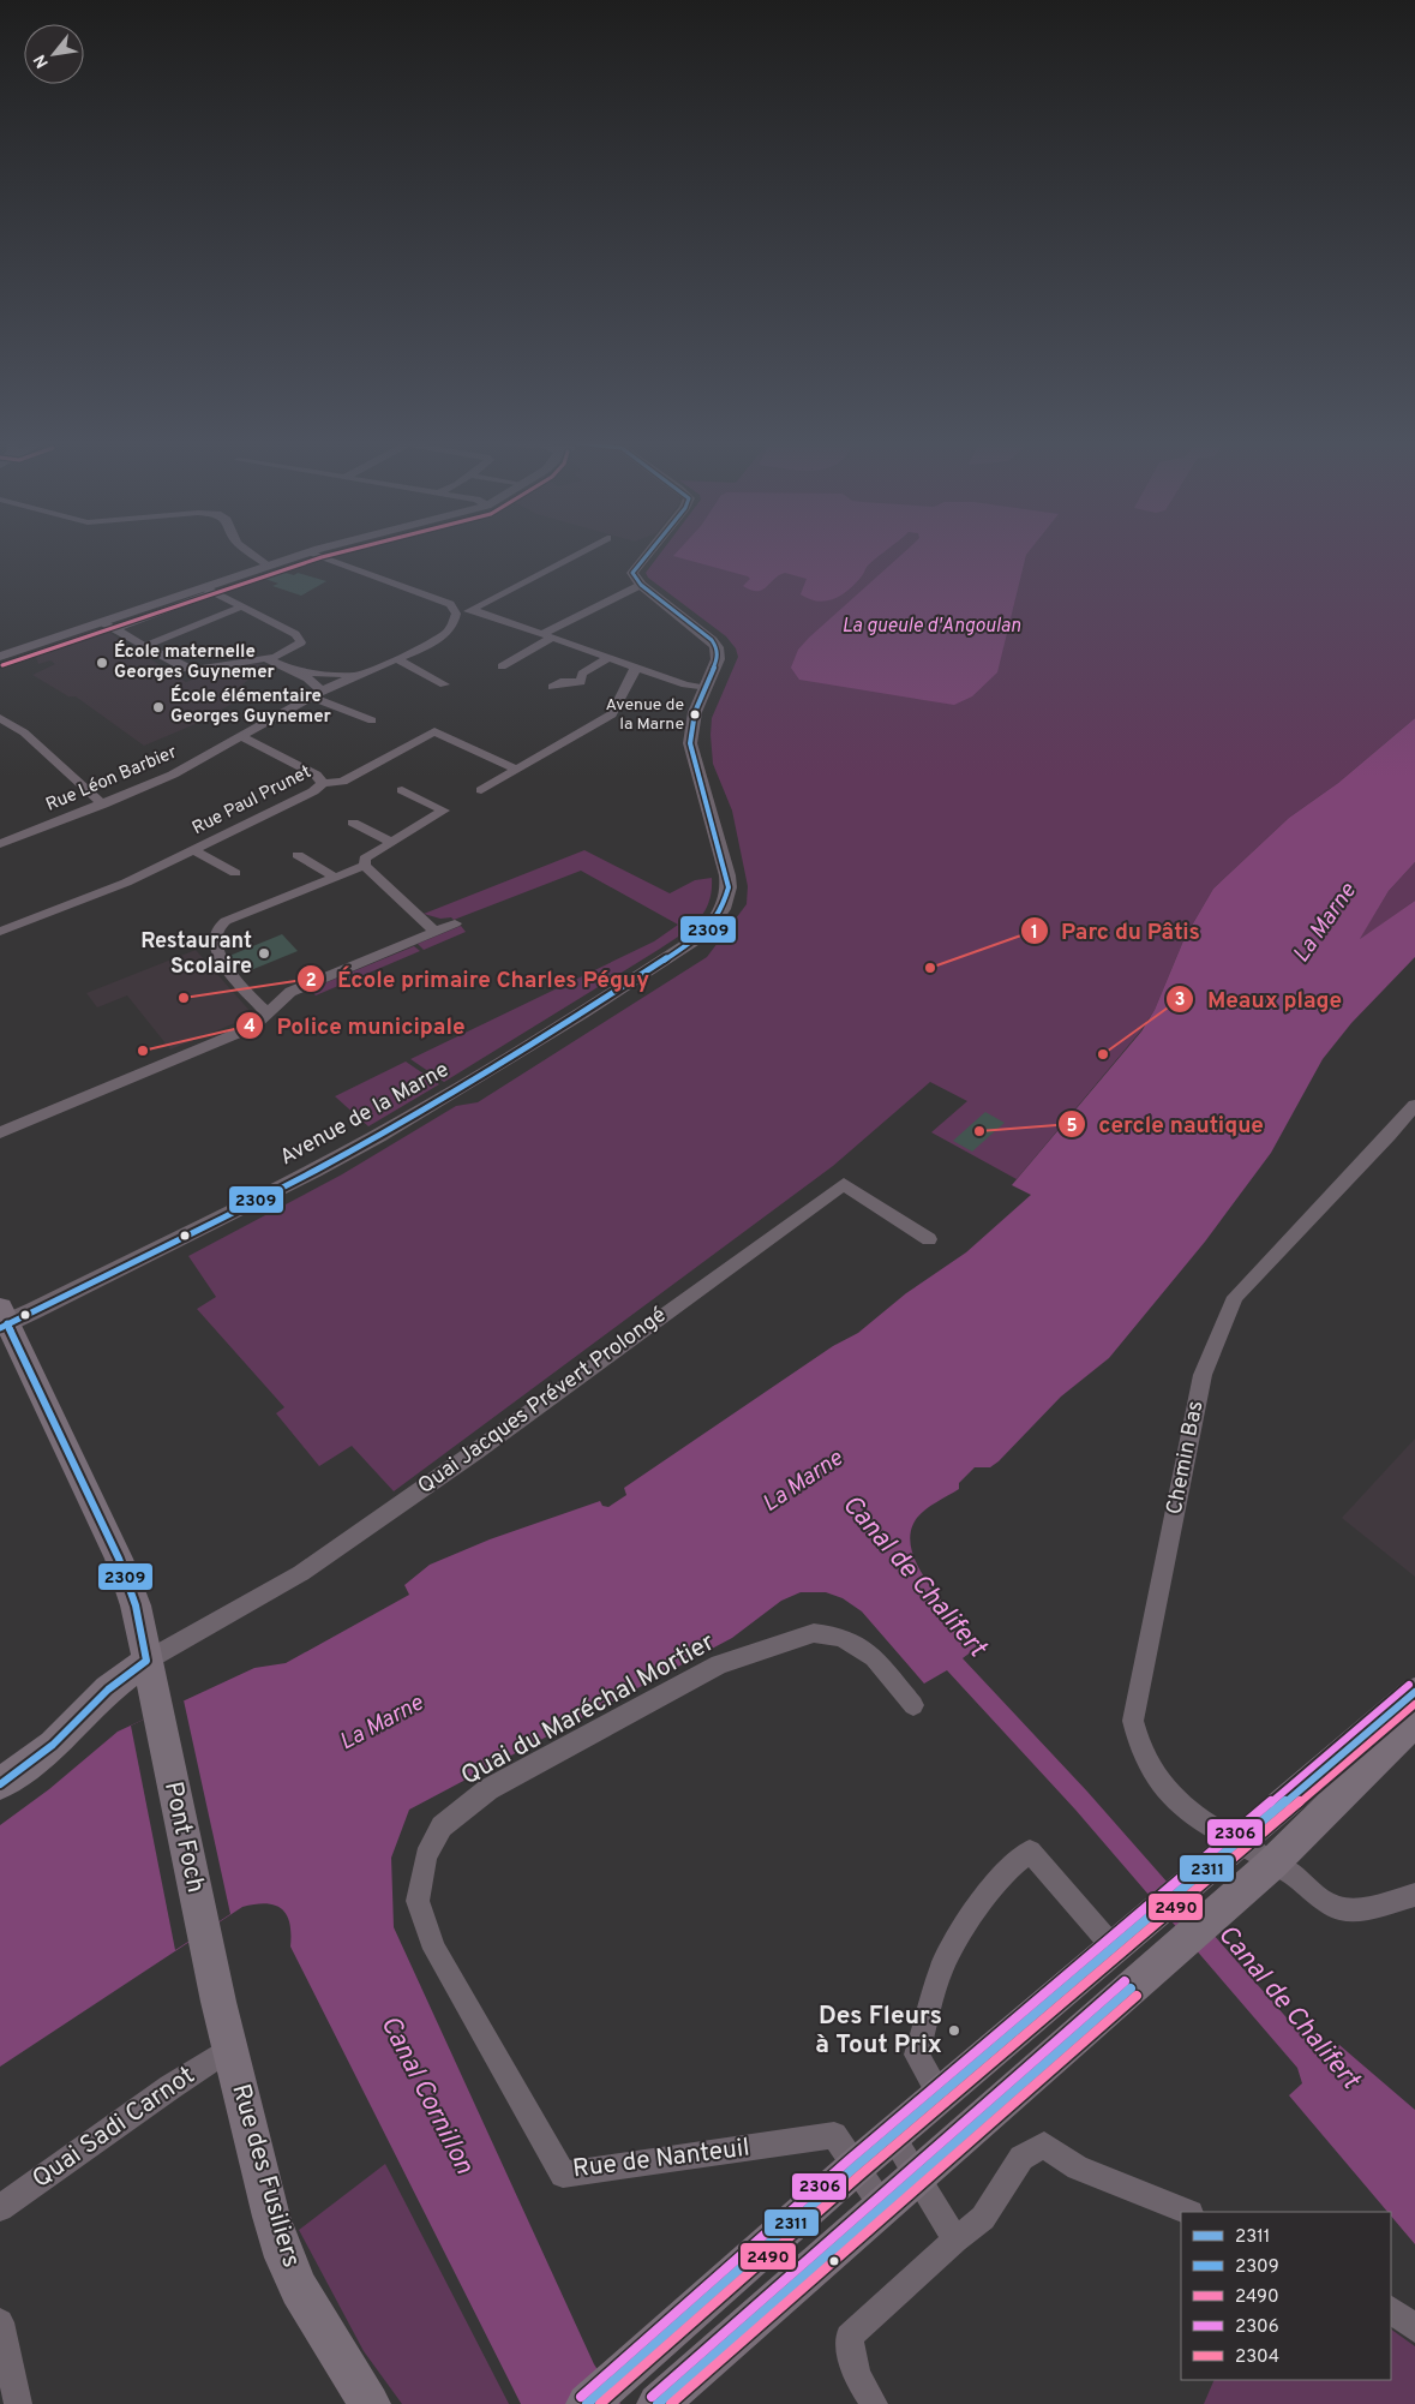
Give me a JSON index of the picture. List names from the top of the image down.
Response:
{
  "streets": {
    "main road": ["Pont Foch", "Rue des Fusiliers"],
    "street": [
      "Rue Léon Barbier",
      "Rue Paul Prunet",
      "Avenue de la Marne",
      "Quai Jacques Prévert Prolongé",
      "Chemin Bas",
      "Quai du Maréchal Mortier",
      "Quai Sadi Carnot",
      "Rue de Nanteuil"
    ]
  },
  "crossings": [
    ["Avenue de la Marne", "Pont Foch"],
    ["Quai Jacques Prévert Prolongé", "Pont Foch"],
    ["Quai du Maréchal Mortier", "Rue de Nanteuil"],
    ["Pont Foch", "Rue des Fusiliers"],
    ["Quai Sadi Carnot", "Rue des Fusiliers"]
  ],
  "water": [
    "La gueule d'Angoulan",
    "La Marne",
    "Canal de Chalifert",
    "Canal Cornillon"
  ],
  "places": [
    "École maternelle Georges Guynemer",
    "École élémentaire Georges Guynemer",
    "Avenue de la Marne",
    "Restaurant Scolaire",
    "Parc du Pâtis",
    "École primaire Charles Péguy",
    "Police municipale",
    "Meaux plage",
    "cercle nautique",
    "Des Fleurs à Tout Prix"
  ],
  "lines": [
    "transit line 2309",
    "transit line 2304",
    "transit line 2306",
    "transit line 2311",
    "transit line 2490"
  ],
  "legend": [
    "2311",
    "2309",
    "2490",
    "2306",
    "2304"
  ],
  "north": "bottom left"
}
